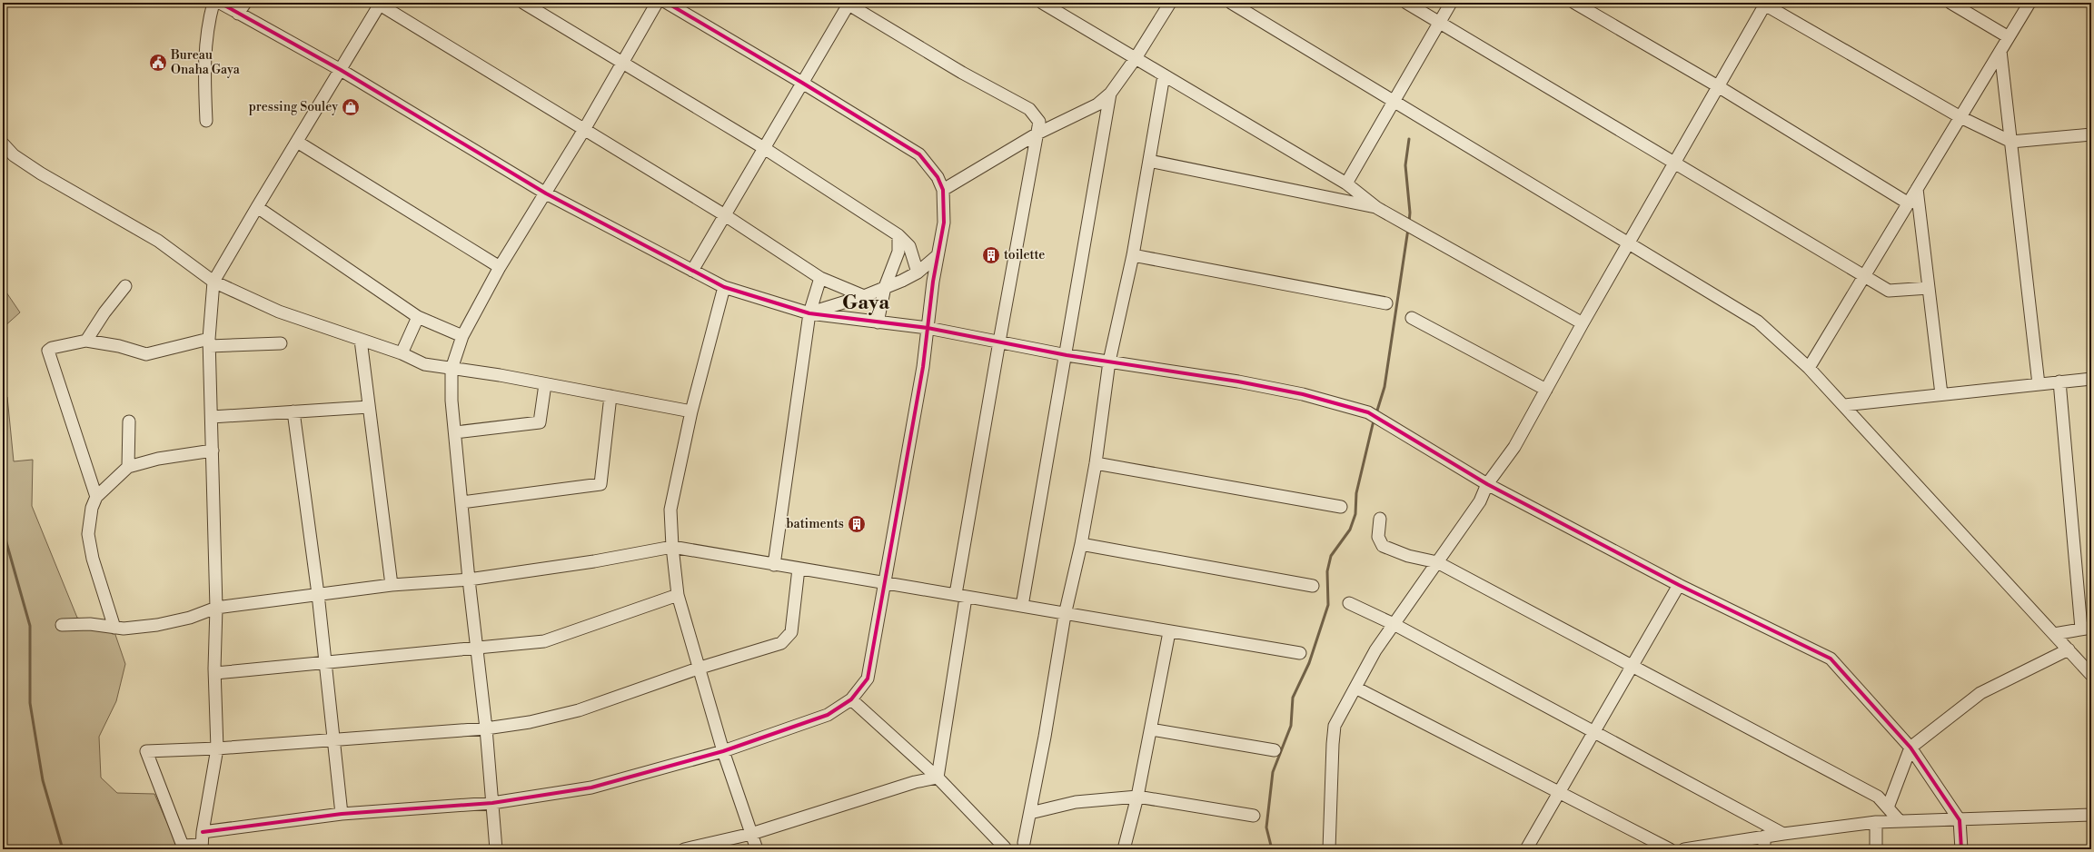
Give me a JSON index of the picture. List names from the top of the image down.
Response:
{
  "districts": ["Gaya"],
  "places": {
    "public building": ["Bureau Onaha Gaya"],
    "shop": ["pressing Souley"],
    "building": ["toilette", "batiments"]
  }
}
